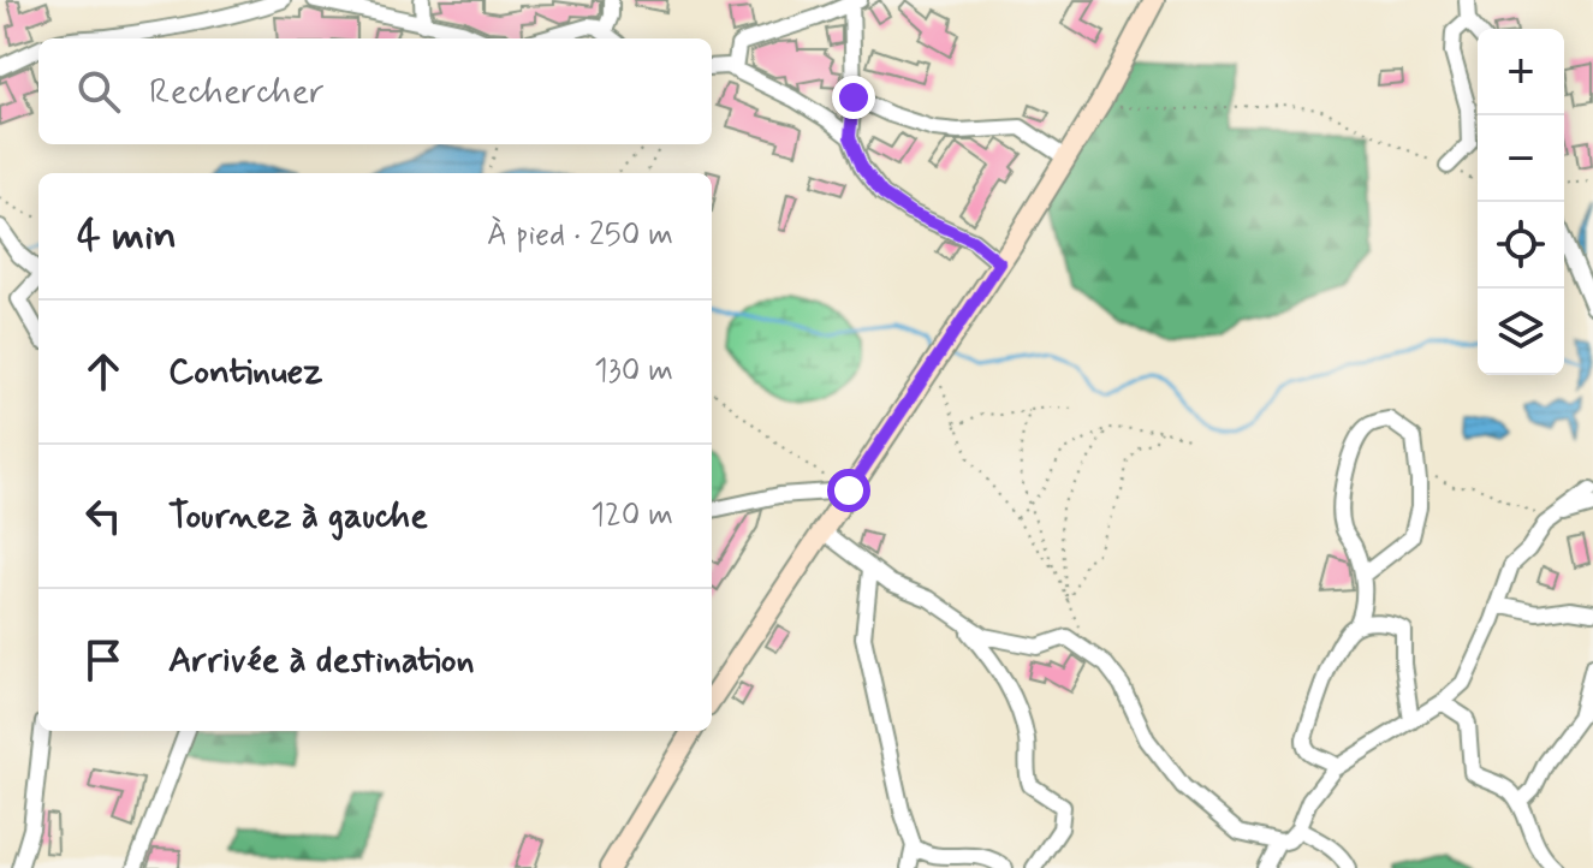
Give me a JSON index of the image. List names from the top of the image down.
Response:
{
  "page": {
    "map_buttons": ["+", "−"],
    "search": "Rechercher",
    "heading": ["4 min", "À pied · 250 m"],
    "list": [
      ["Continuez", "130 m"],
      ["Tournez à gauche", "120 m"],
      "Arrivée à destination"
    ]
  }
}
